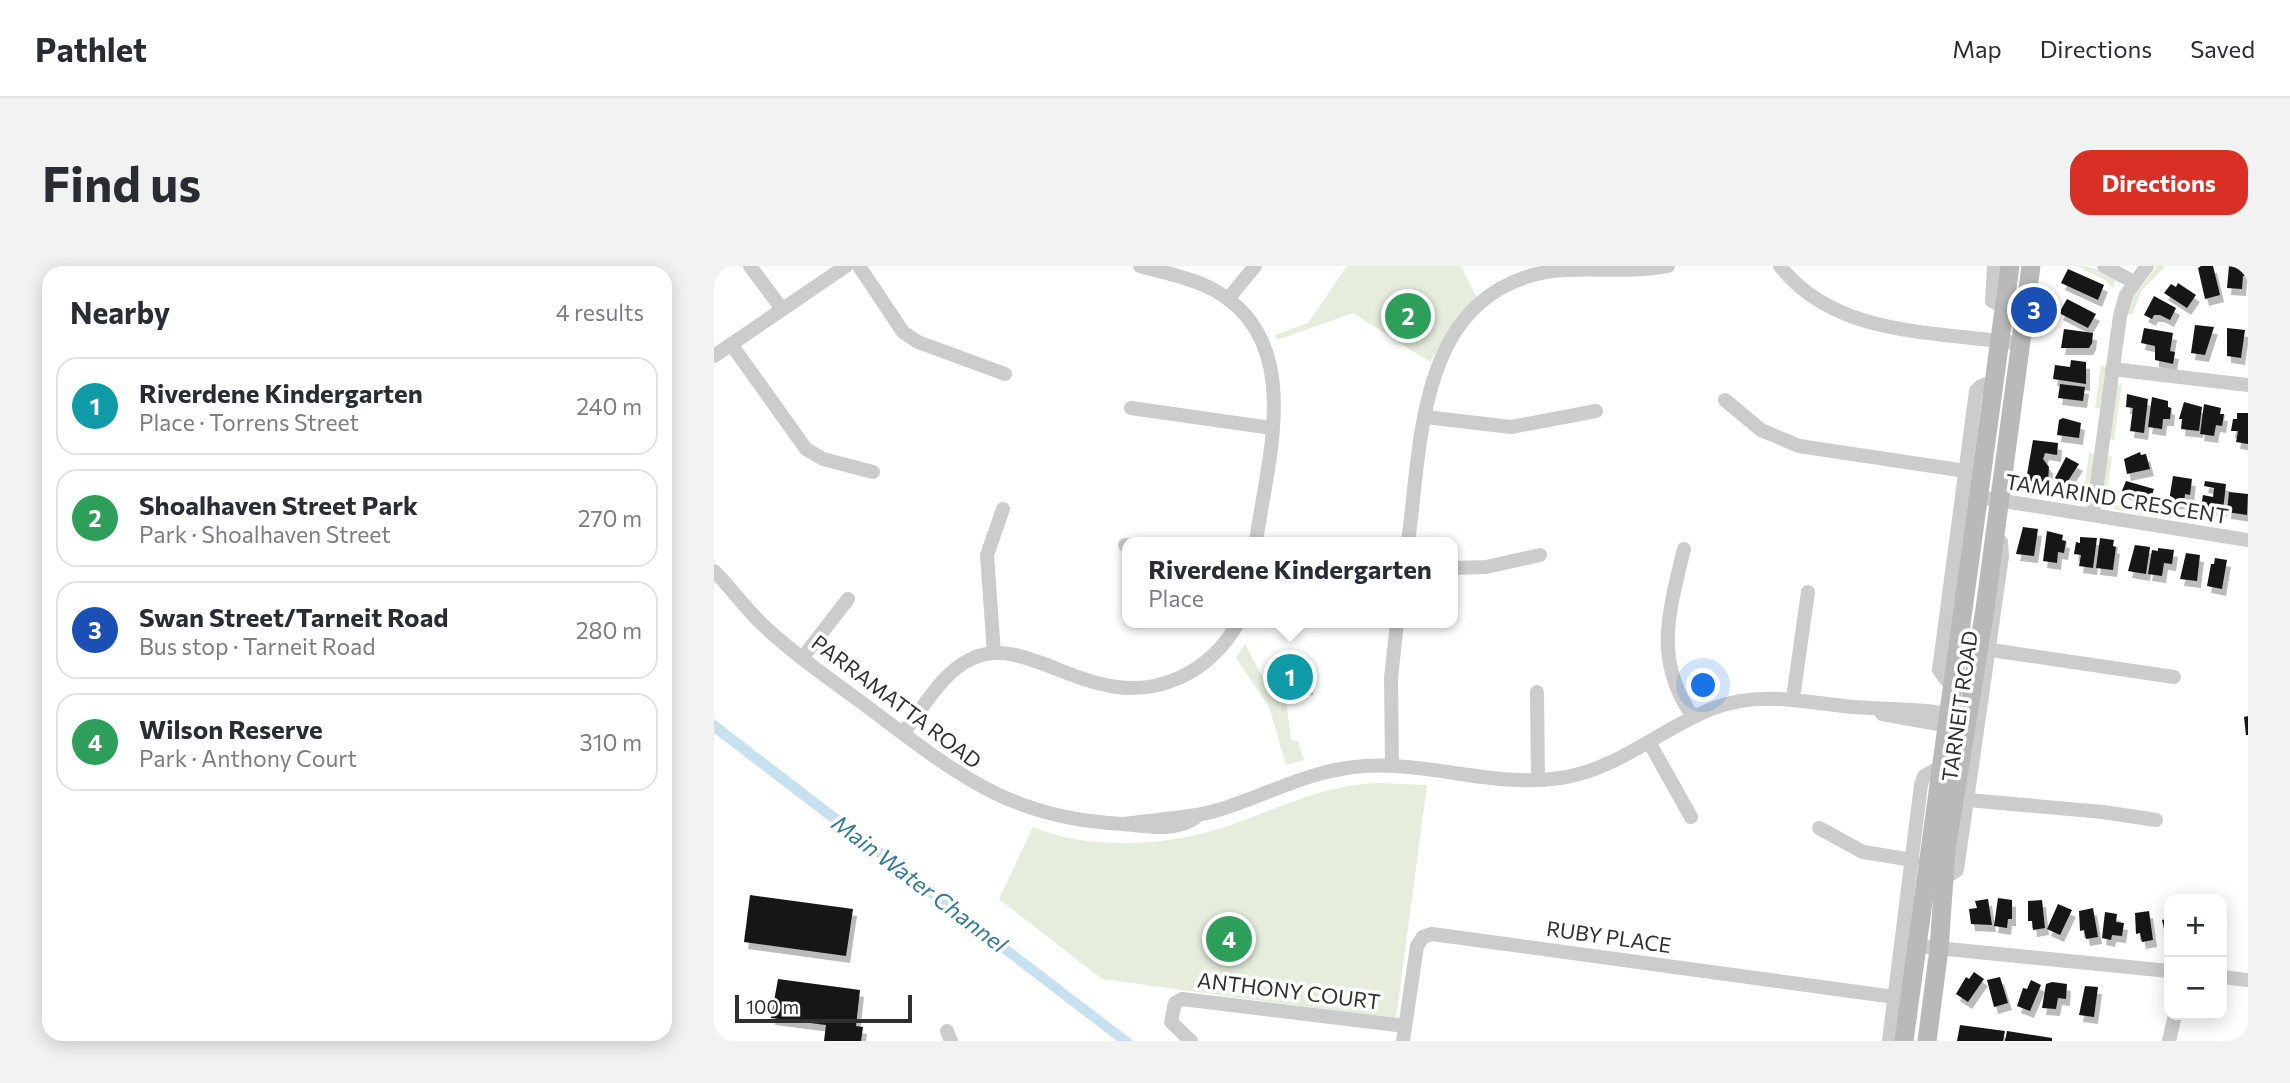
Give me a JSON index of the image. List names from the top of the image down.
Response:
{
  "streets": {
    "main road": ["TARNEIT ROAD"],
    "street": [
      "TAMARIND CRESCENT",
      "PARRAMATTA ROAD",
      "RUBY PLACE",
      "ANTHONY COURT"
    ]
  },
  "crossings": [
    ["TAMARIND CRESCENT", "TARNEIT ROAD"],
    ["PARRAMATTA ROAD", "TARNEIT ROAD"],
    ["TARNEIT ROAD", "RUBY PLACE"],
    ["RUBY PLACE", "ANTHONY COURT"]
  ],
  "water": ["Main Water Channel"],
  "scale_bar": "100 m",
  "page": {
    "header": "Pathlet",
    "nav": ["Map", "Directions", "Saved"],
    "buttons": "Directions",
    "title": "Find us",
    "heading": ["Nearby", "4 results"],
    "pins": [
      "3",
      "2",
      "1",
      "4"
    ],
    "list": [
      {
        "mark": "1",
        "name": "Riverdene Kindergarten",
        "note": "Place · Torrens Street",
        "value": "240 m"
      },
      {
        "mark": "2",
        "name": "Shoalhaven Street Park",
        "note": "Park · Shoalhaven Street",
        "value": "270 m"
      },
      {
        "mark": "3",
        "name": "Swan Street/Tarneit Road",
        "note": "Bus stop · Tarneit Road",
        "value": "280 m"
      },
      {
        "mark": "4",
        "name": "Wilson Reserve",
        "note": "Park · Anthony Court",
        "value": "310 m"
      }
    ],
    "popup": ["Riverdene Kindergarten", "Place"],
    "map_buttons": ["+", "−"],
    "scale": "100 m"
  }
}
